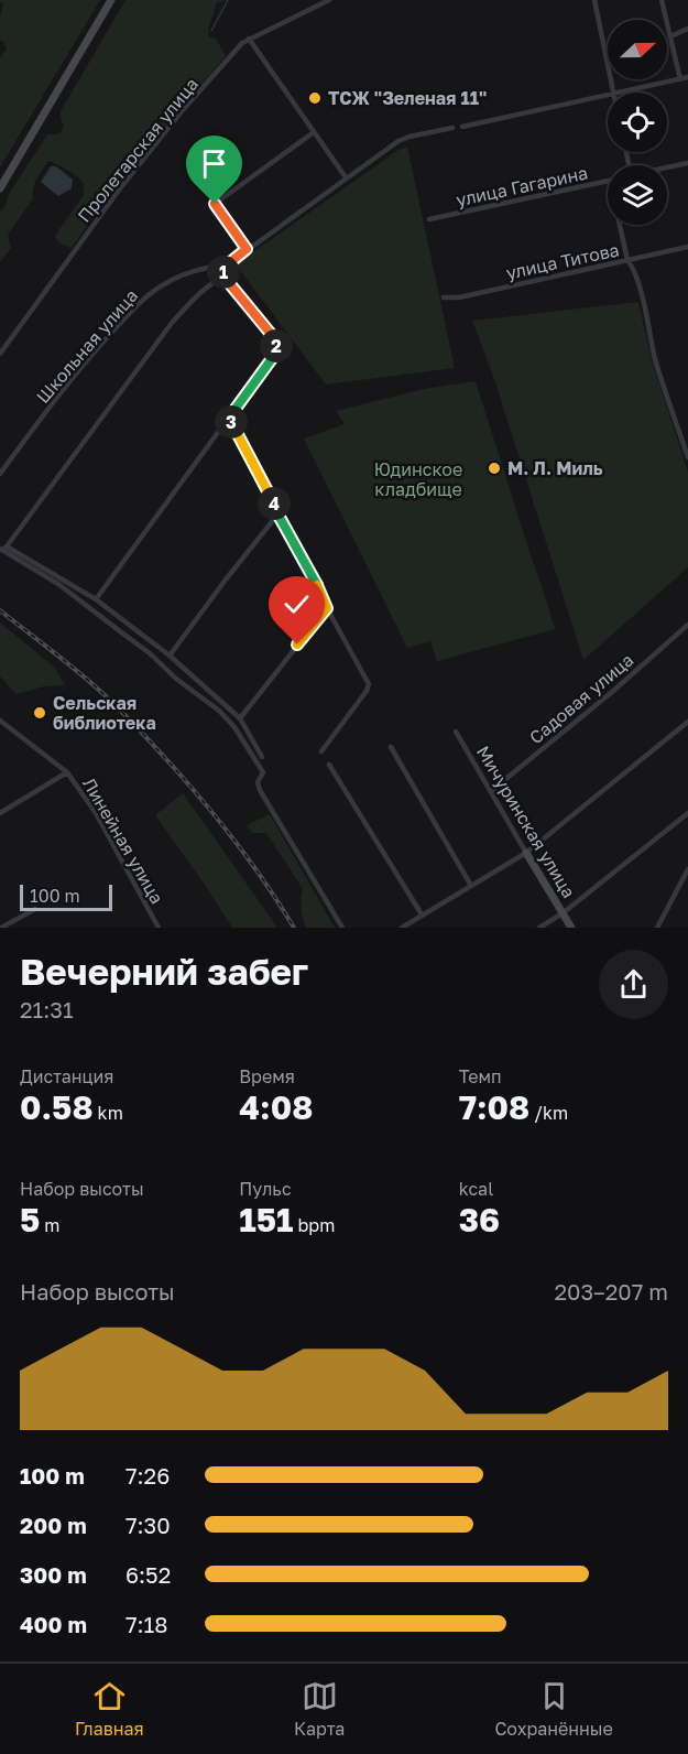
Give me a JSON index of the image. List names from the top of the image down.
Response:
{
  "streets": {
    "main road": ["Мичуринская улица"],
    "street": [
      "Пролетарская улица",
      "улица Гагарина",
      "улица Титова",
      "Школьная улица",
      "Садовая улица",
      "Линейная улица"
    ]
  },
  "crossings": [
    ["Садовая улица", "Мичуринская улица"]
  ],
  "parks": ["Юдинское кладбище"],
  "places": ["ТСЖ \"Зеленая 11\"", "М. Л. Миль", "Сельская библиотека"],
  "scale_bar": "100 m",
  "north": "right",
  "page": {
    "pins": [
      "1",
      "2",
      "3",
      "4"
    ],
    "scale": "100 m",
    "heading": ["Вечерний забег", "21:31"],
    "stats": [
      ["Дистанция", "0.58 km"],
      ["Время", "4:08"],
      ["Темп", "7:08 /km"],
      ["Набор высоты", "5 m"],
      ["Пульс", "151 bpm"],
      ["kcal", "36"]
    ],
    "chart": ["Набор высоты", "203–207 m"],
    "list": [
      {
        "name": "100 m",
        "note": "7:26"
      },
      {
        "name": "200 m",
        "note": "7:30"
      },
      {
        "name": "300 m",
        "note": "6:52"
      },
      {
        "name": "400 m",
        "note": "7:18"
      }
    ],
    "tabs": ["Главная", "Карта", "Сохранённые"]
  }
}
